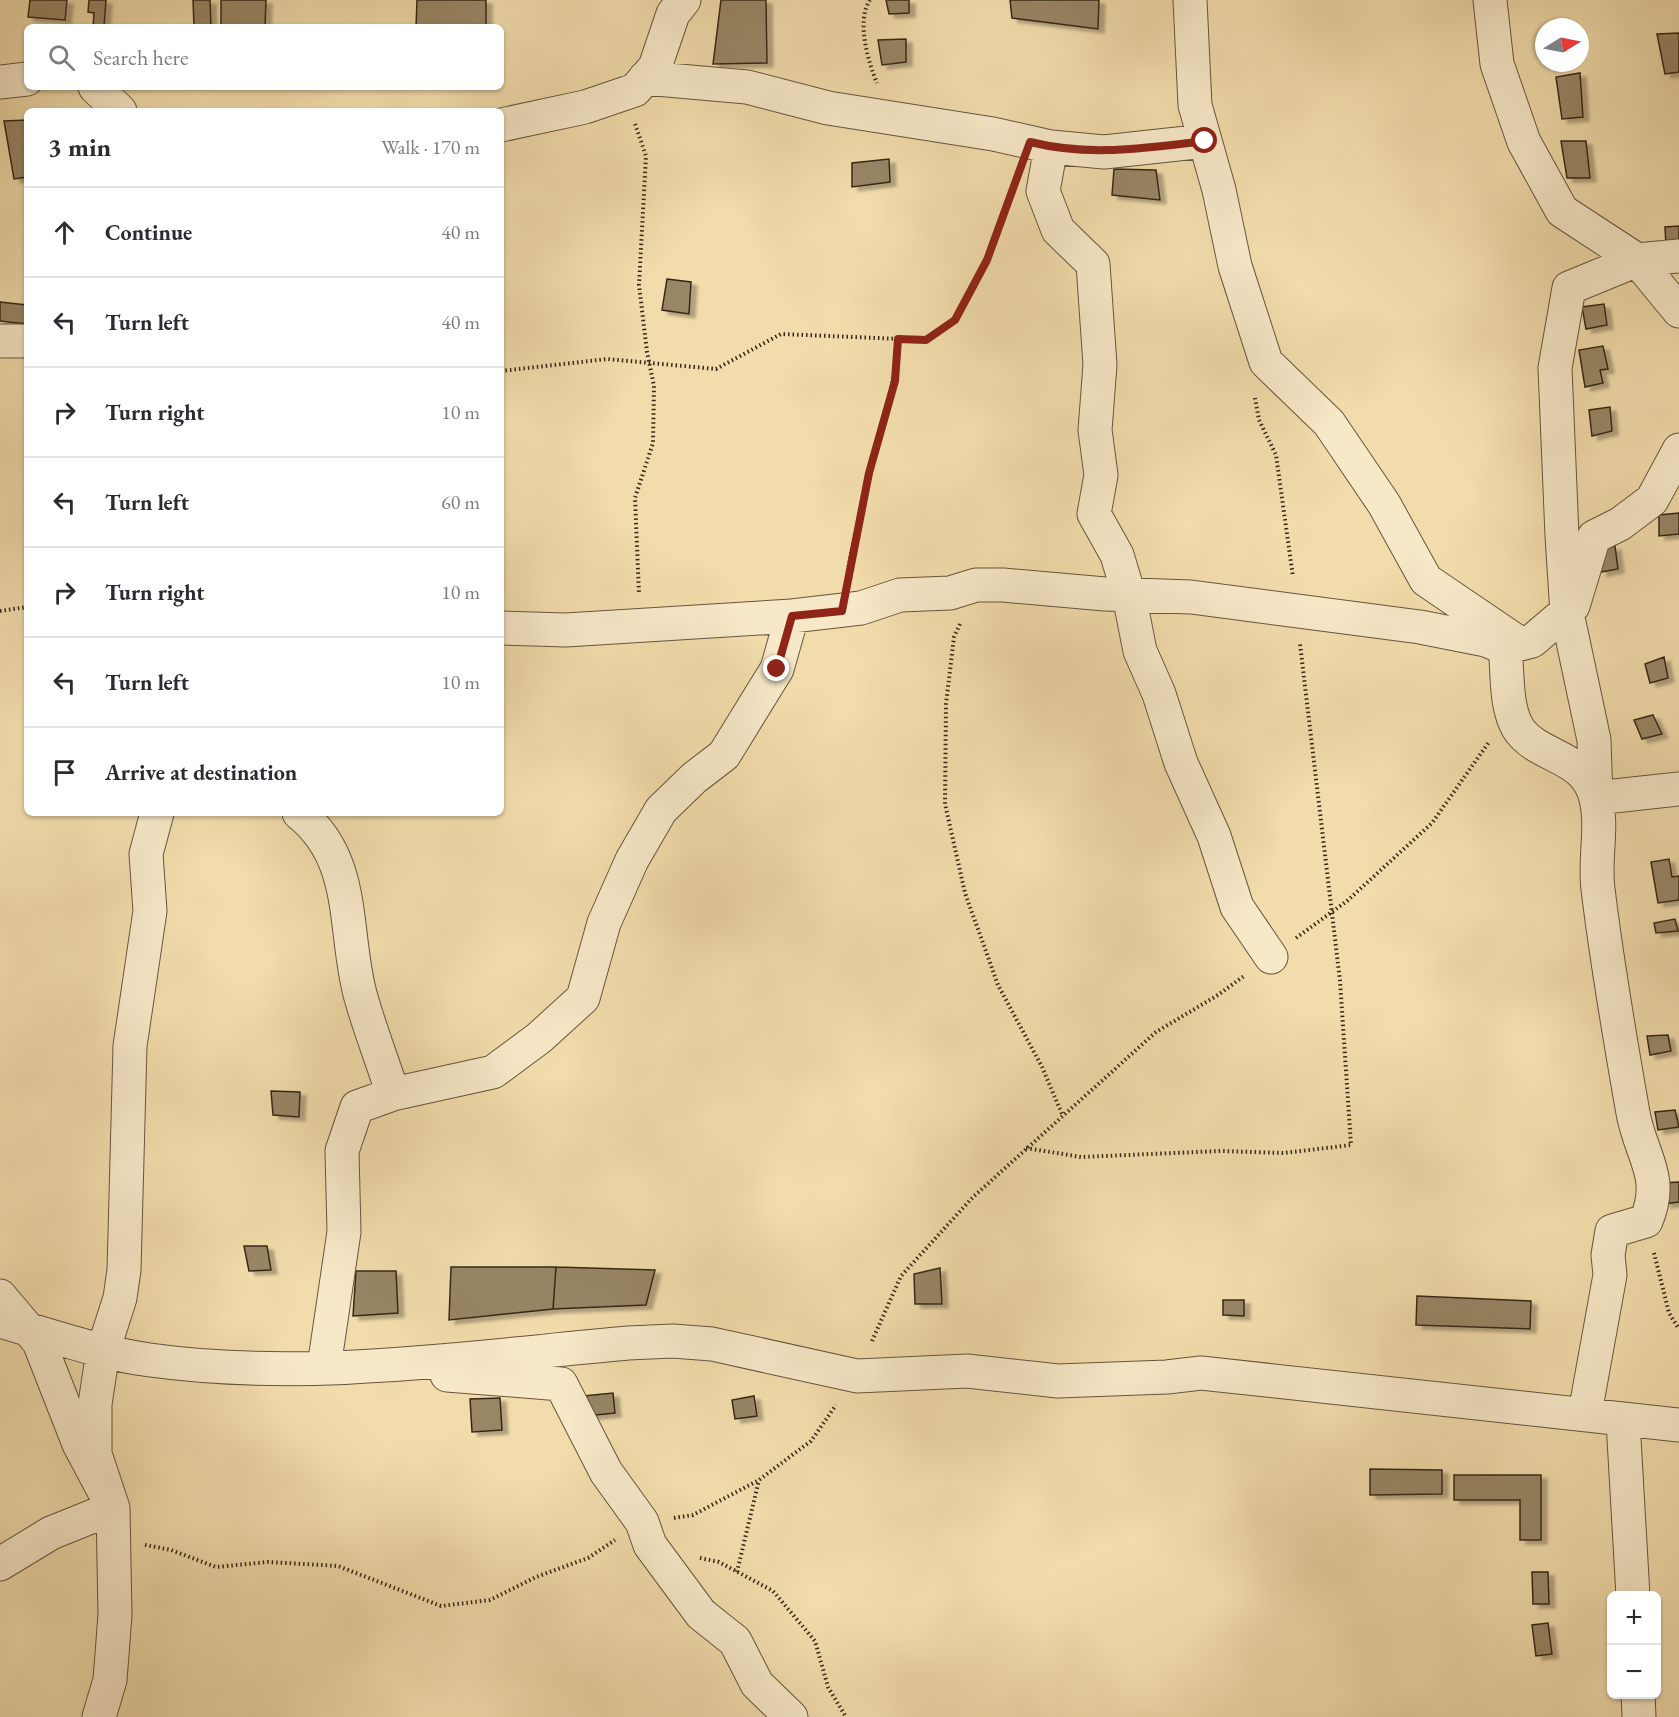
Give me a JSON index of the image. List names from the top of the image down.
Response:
{
  "north": "right",
  "page": {
    "search": "Search here",
    "heading": ["3 min", "Walk · 170 m"],
    "list": [
      ["Continue", "40 m"],
      ["Turn left", "40 m"],
      ["Turn right", "10 m"],
      ["Turn left", "60 m"],
      ["Turn right", "10 m"],
      ["Turn left", "10 m"],
      "Arrive at destination"
    ],
    "map_buttons": ["+", "−"]
  }
}
